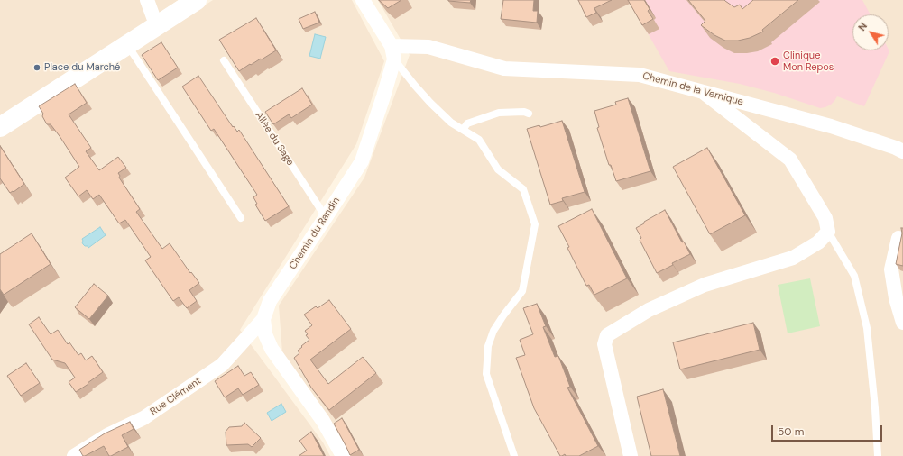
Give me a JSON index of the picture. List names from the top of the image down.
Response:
{
  "streets": {
    "street": ["Chemin de la Vernique", "Chemin du Randin", "Rue Clément"],
    "lane": ["Allée du Sage"]
  },
  "crossings": [
    ["Chemin de la Vernique", "Chemin du Randin"],
    ["Allée du Sage", "Chemin du Randin"],
    ["Chemin du Randin", "Rue Clément"]
  ],
  "places": ["Clinique Mon Repos", "Place du Marché"],
  "scale_bar": "50 m",
  "north": "top left"
}
